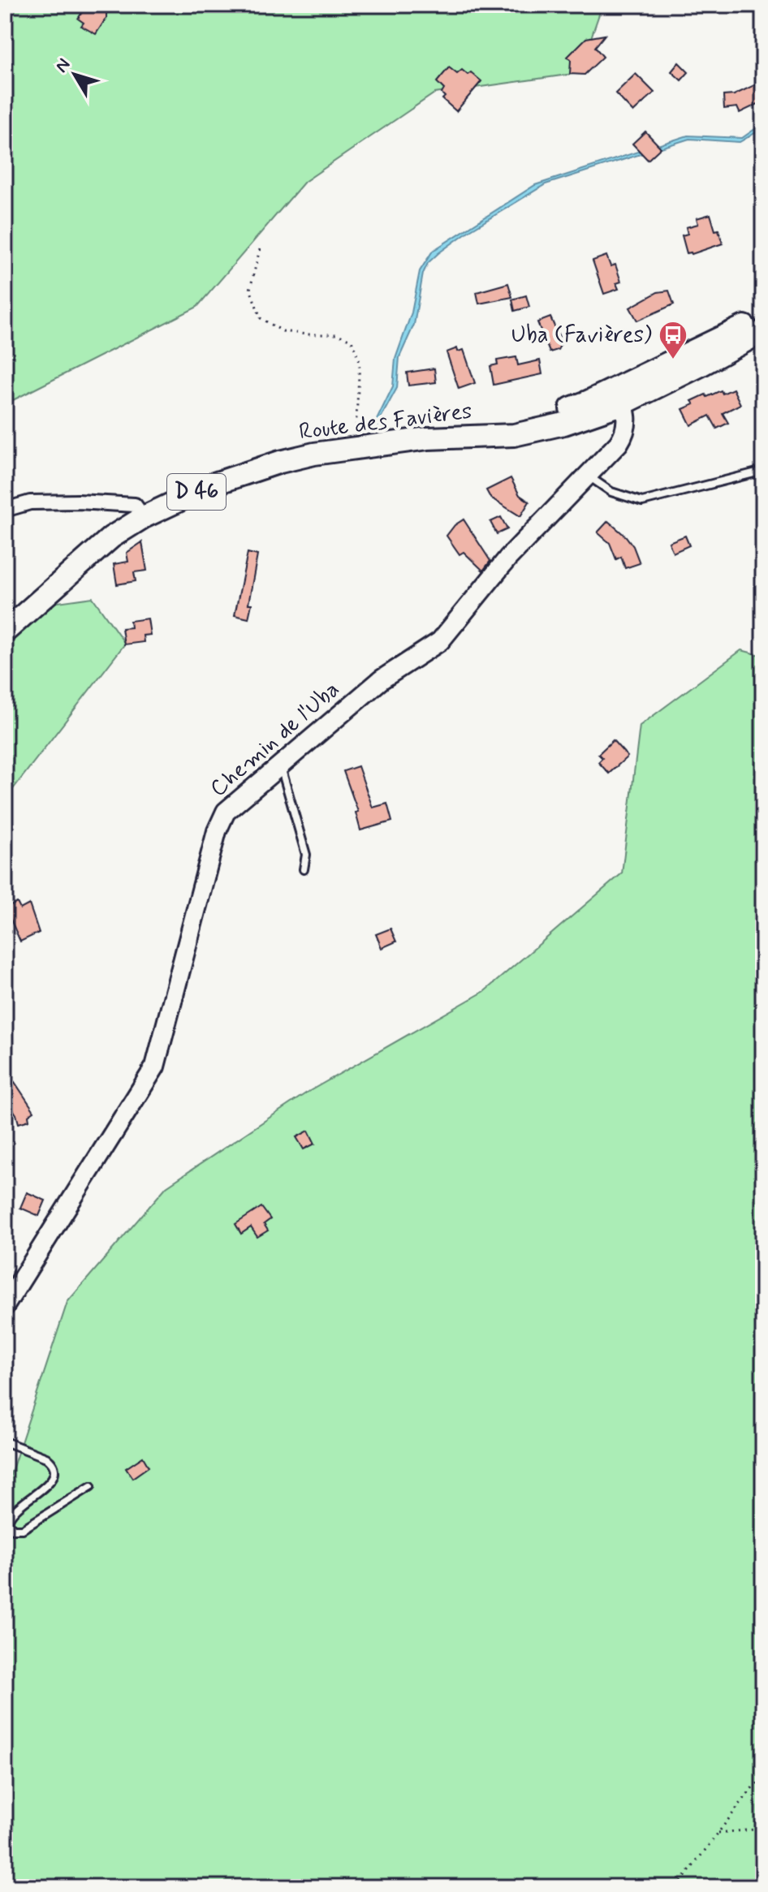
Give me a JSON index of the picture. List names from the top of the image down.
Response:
{
  "streets": {
    "main road": ["Route des Favières", "D 46"],
    "street": ["Chemin de l'Uba"]
  },
  "crossings": [
    ["Route des Favières", "D 46"],
    ["Route des Favières", "Chemin de l'Uba"],
    ["D 46", "Chemin de l'Uba"]
  ],
  "places": {
    "bus stop": ["Uba (Favières)"]
  },
  "north": "top left"
}
